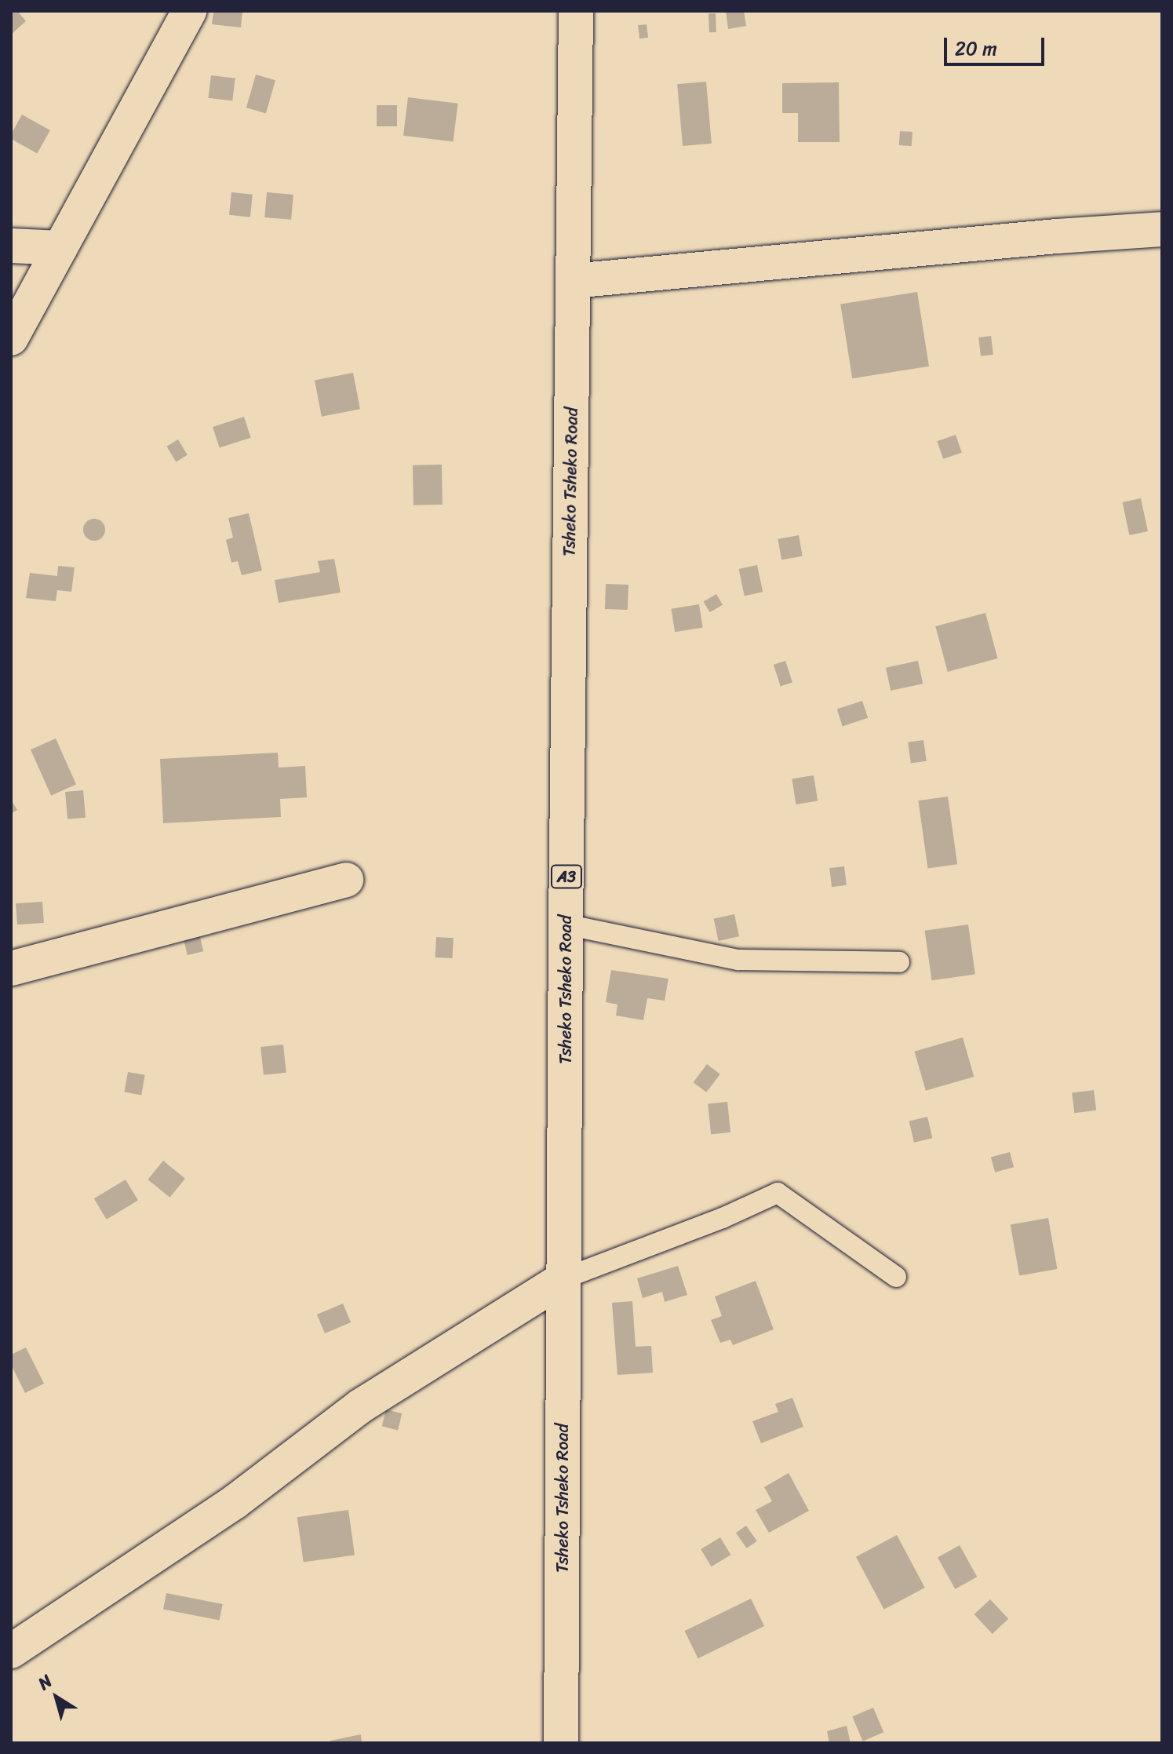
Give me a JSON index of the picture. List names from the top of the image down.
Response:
{
  "streets": {
    "main road": ["Tsheko Tsheko Road", "A3"]
  },
  "scale_bar": "20 m",
  "north": "top left"
}
